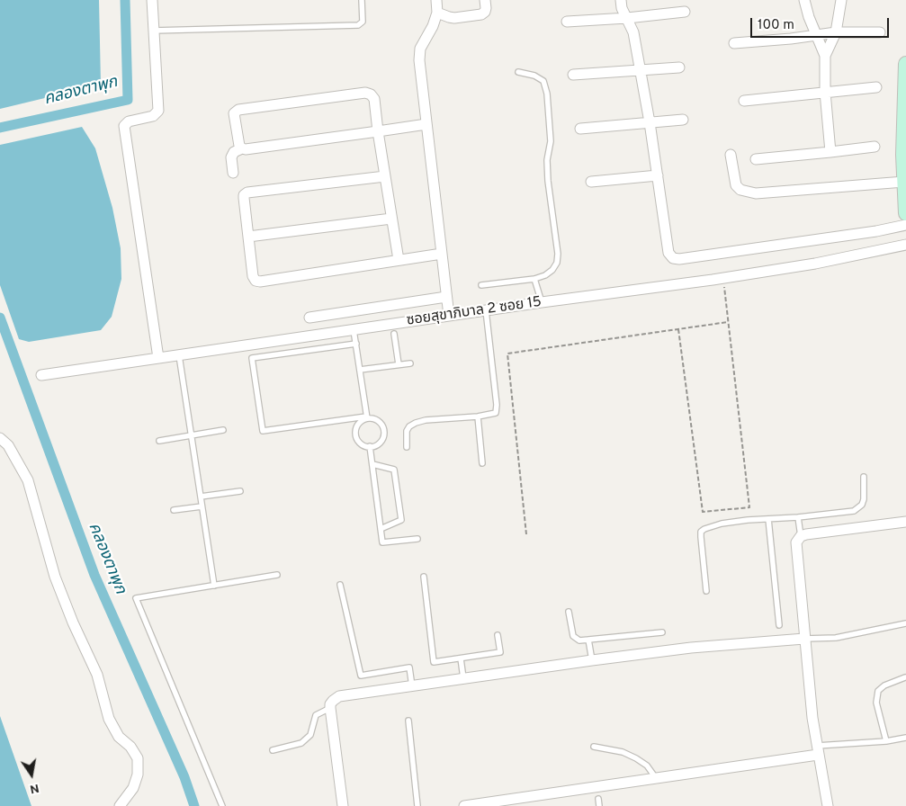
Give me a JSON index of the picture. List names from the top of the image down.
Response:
{
  "streets": {
    "street": ["ซอยสุขาภิบาล 2 ซอย 15"]
  },
  "water": ["คลองตาพุก"],
  "scale_bar": "100 m",
  "north": "bottom"
}
